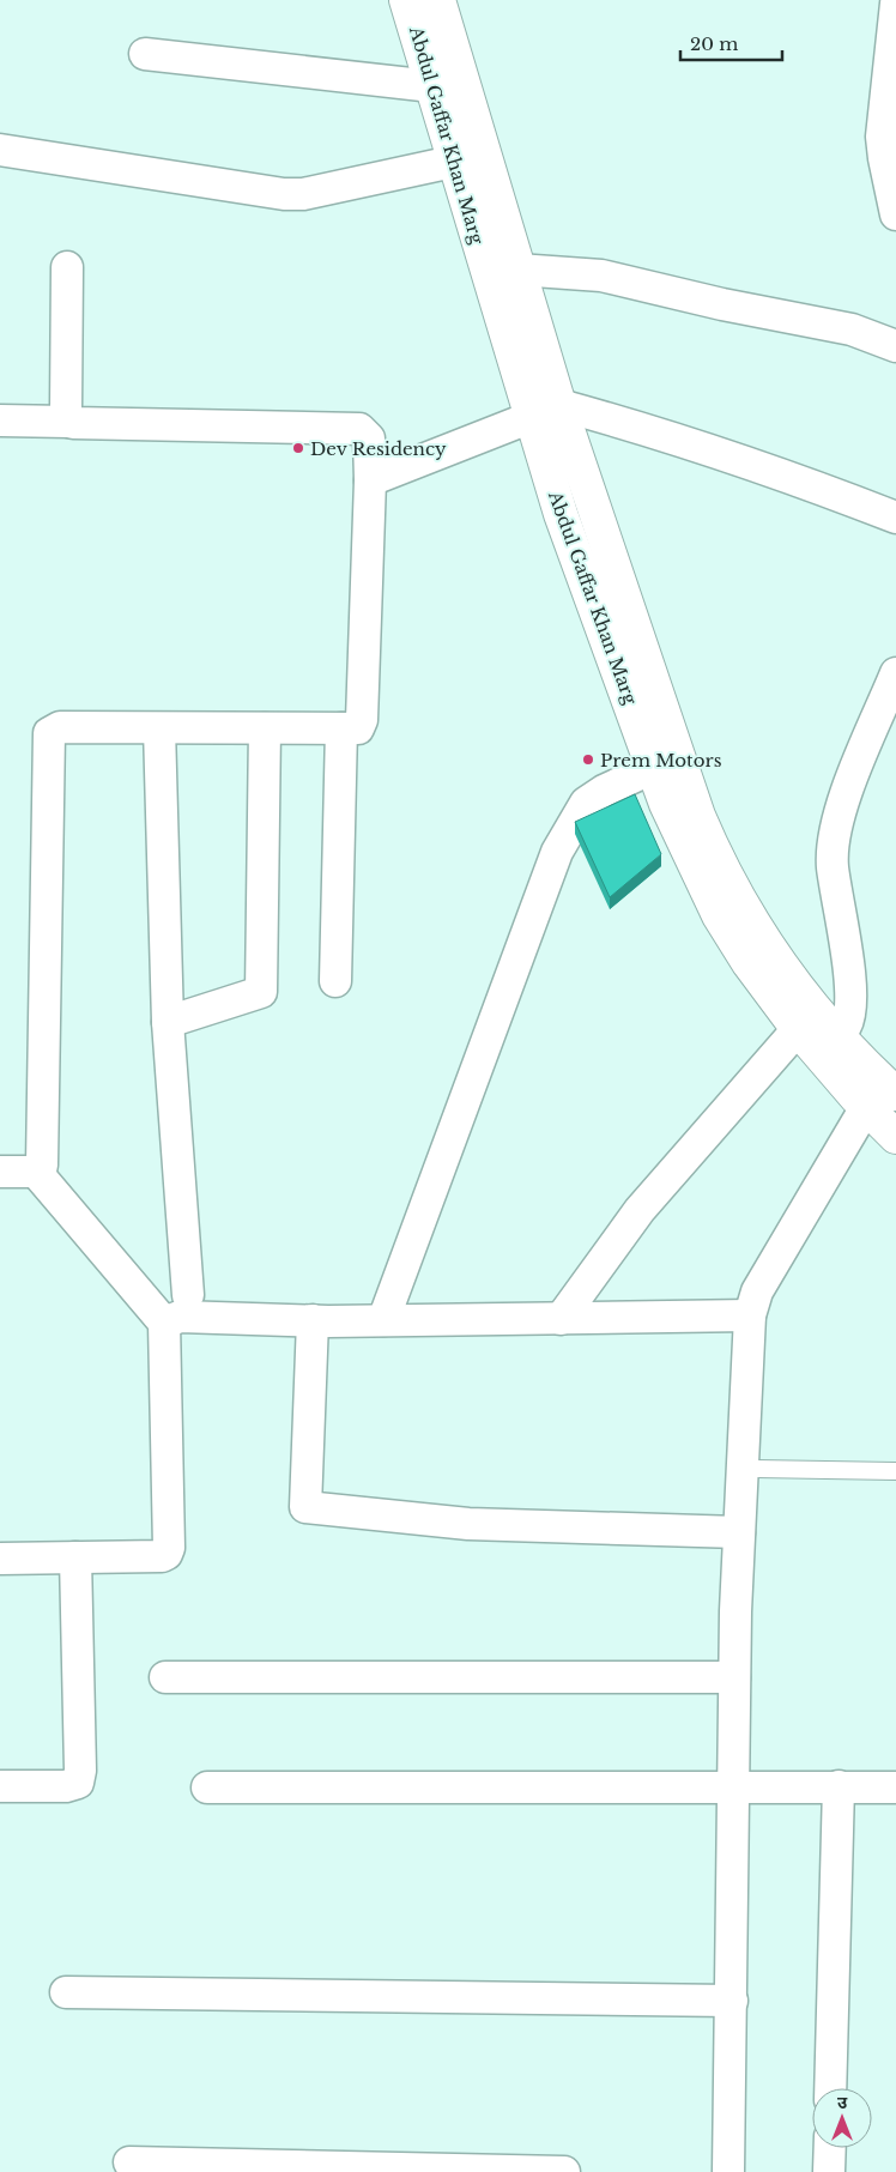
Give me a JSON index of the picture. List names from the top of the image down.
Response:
{
  "streets": {
    "main road": ["Abdul Gaffar Khan Marg"]
  },
  "places": ["Dev Residency", "Prem Motors"],
  "scale_bar": "20 m",
  "north": "top"
}
